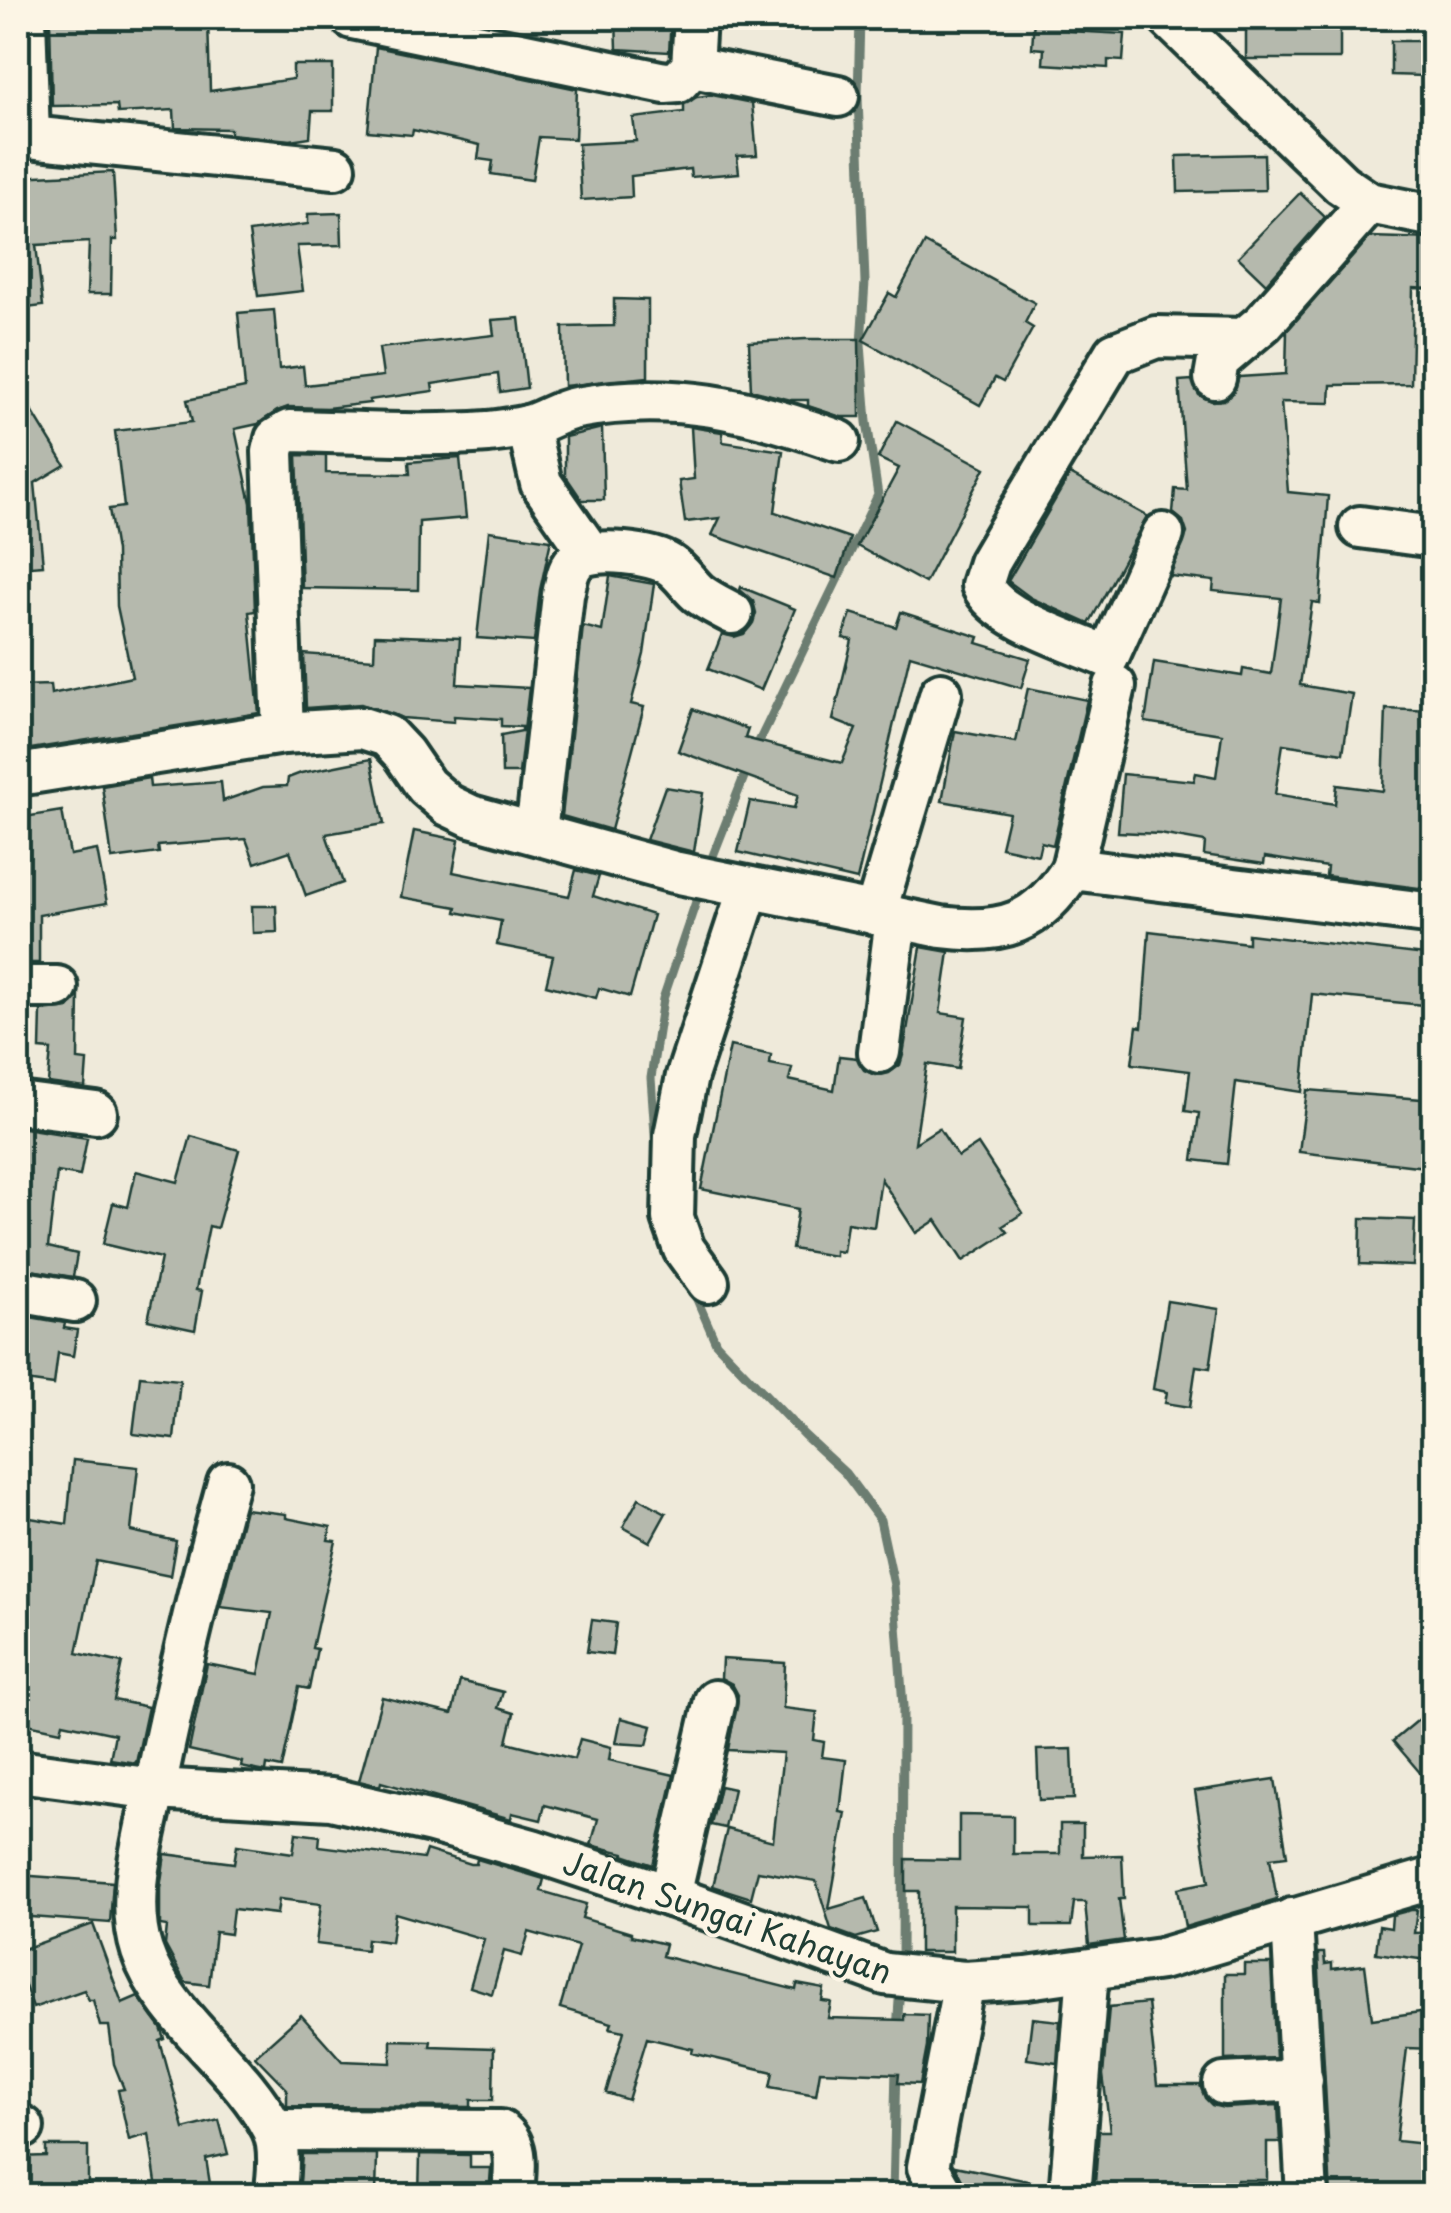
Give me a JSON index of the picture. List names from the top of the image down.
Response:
{
  "streets": {
    "street": ["Jalan Sungai Kahayan"]
  }
}
